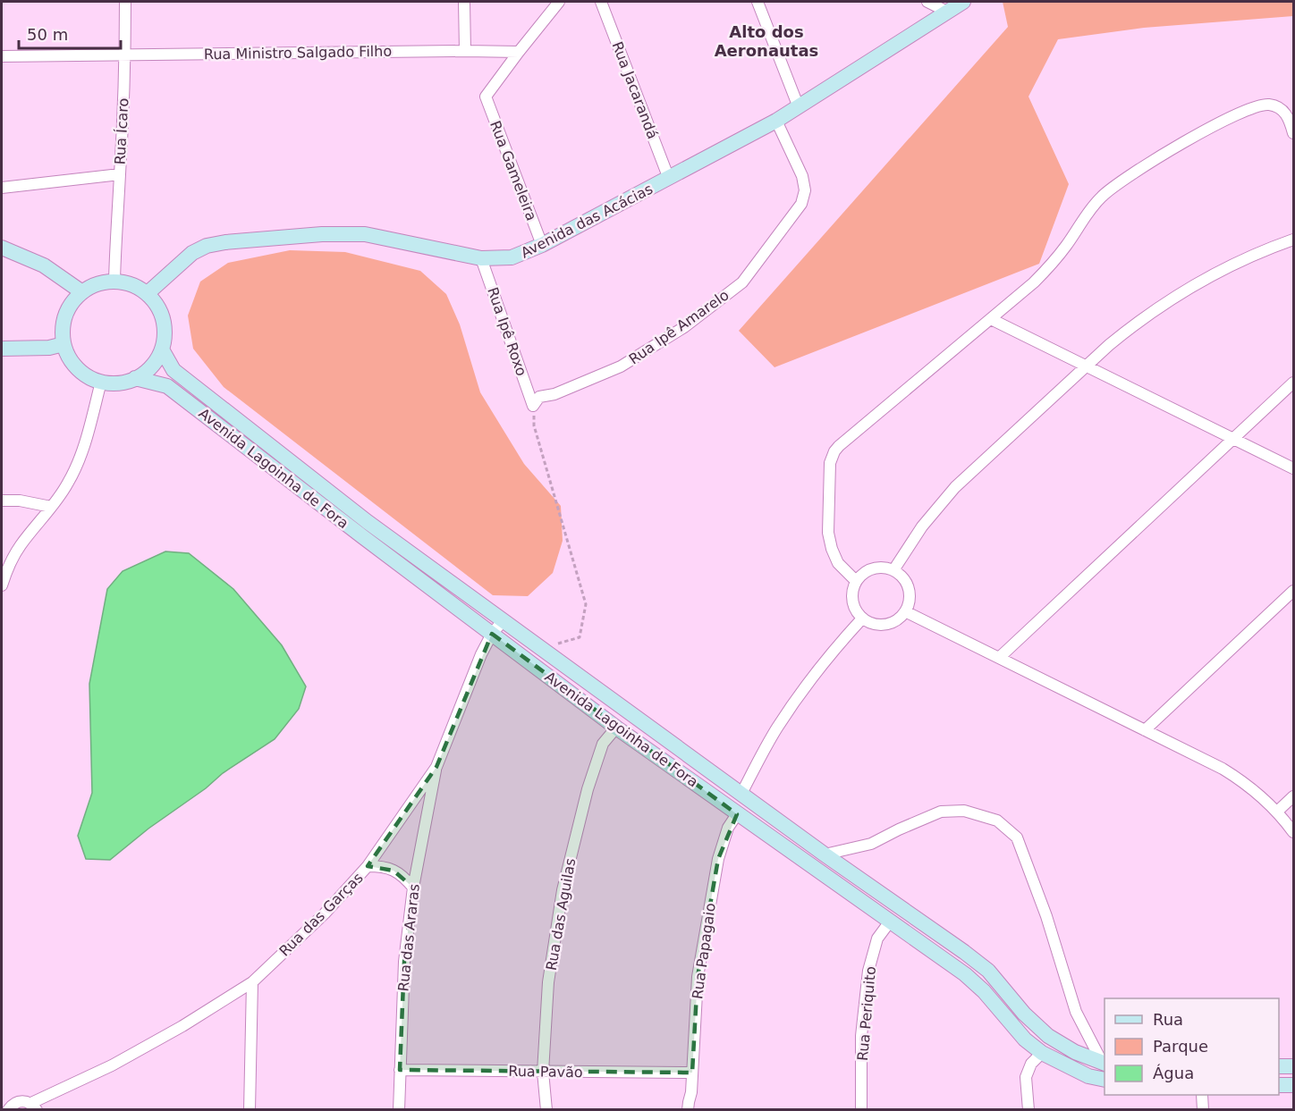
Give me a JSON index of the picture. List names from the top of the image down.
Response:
{
  "streets": {
    "main road": ["Avenida das Acácias", "Avenida Lagoinha de Fora"],
    "street": [
      "Rua Ministro Salgado Filho",
      "Rua Jacarandá",
      "Rua Ícaro",
      "Rua Gameleira",
      "Rua Ipê Amarelo",
      "Rua Ipê Roxo",
      "Rua das Garças",
      "Rua das Aguilas",
      "Rua das Araras",
      "Rua Papagaio",
      "Rua Periquito",
      "Rua Pavão"
    ]
  },
  "crossings": [
    ["Rua Ministro Salgado Filho", "Rua Ícaro"],
    ["Rua Ministro Salgado Filho", "Rua Gameleira"],
    ["Rua Jacarandá", "Avenida das Acácias"],
    ["Rua Gameleira", "Avenida das Acácias"],
    ["Avenida das Acácias", "Rua Ipê Amarelo"],
    ["Avenida das Acácias", "Rua Ipê Roxo"],
    ["Avenida das Acácias", "Avenida Lagoinha de Fora"],
    ["Rua Ipê Amarelo", "Rua Ipê Roxo"],
    ["Avenida Lagoinha de Fora", "Rua das Garças"],
    ["Avenida Lagoinha de Fora", "Rua das Aguilas"],
    ["Avenida Lagoinha de Fora", "Rua Papagaio"],
    ["Avenida Lagoinha de Fora", "Rua Periquito"],
    ["Rua das Garças", "Rua das Araras"],
    ["Rua das Aguilas", "Rua Pavão"],
    ["Rua das Araras", "Rua Pavão"],
    ["Rua Papagaio", "Rua Pavão"]
  ],
  "districts": ["Alto dos Aeronautas"],
  "legend": ["Rua", "Parque", "Água"],
  "scale_bar": "50 m"
}
